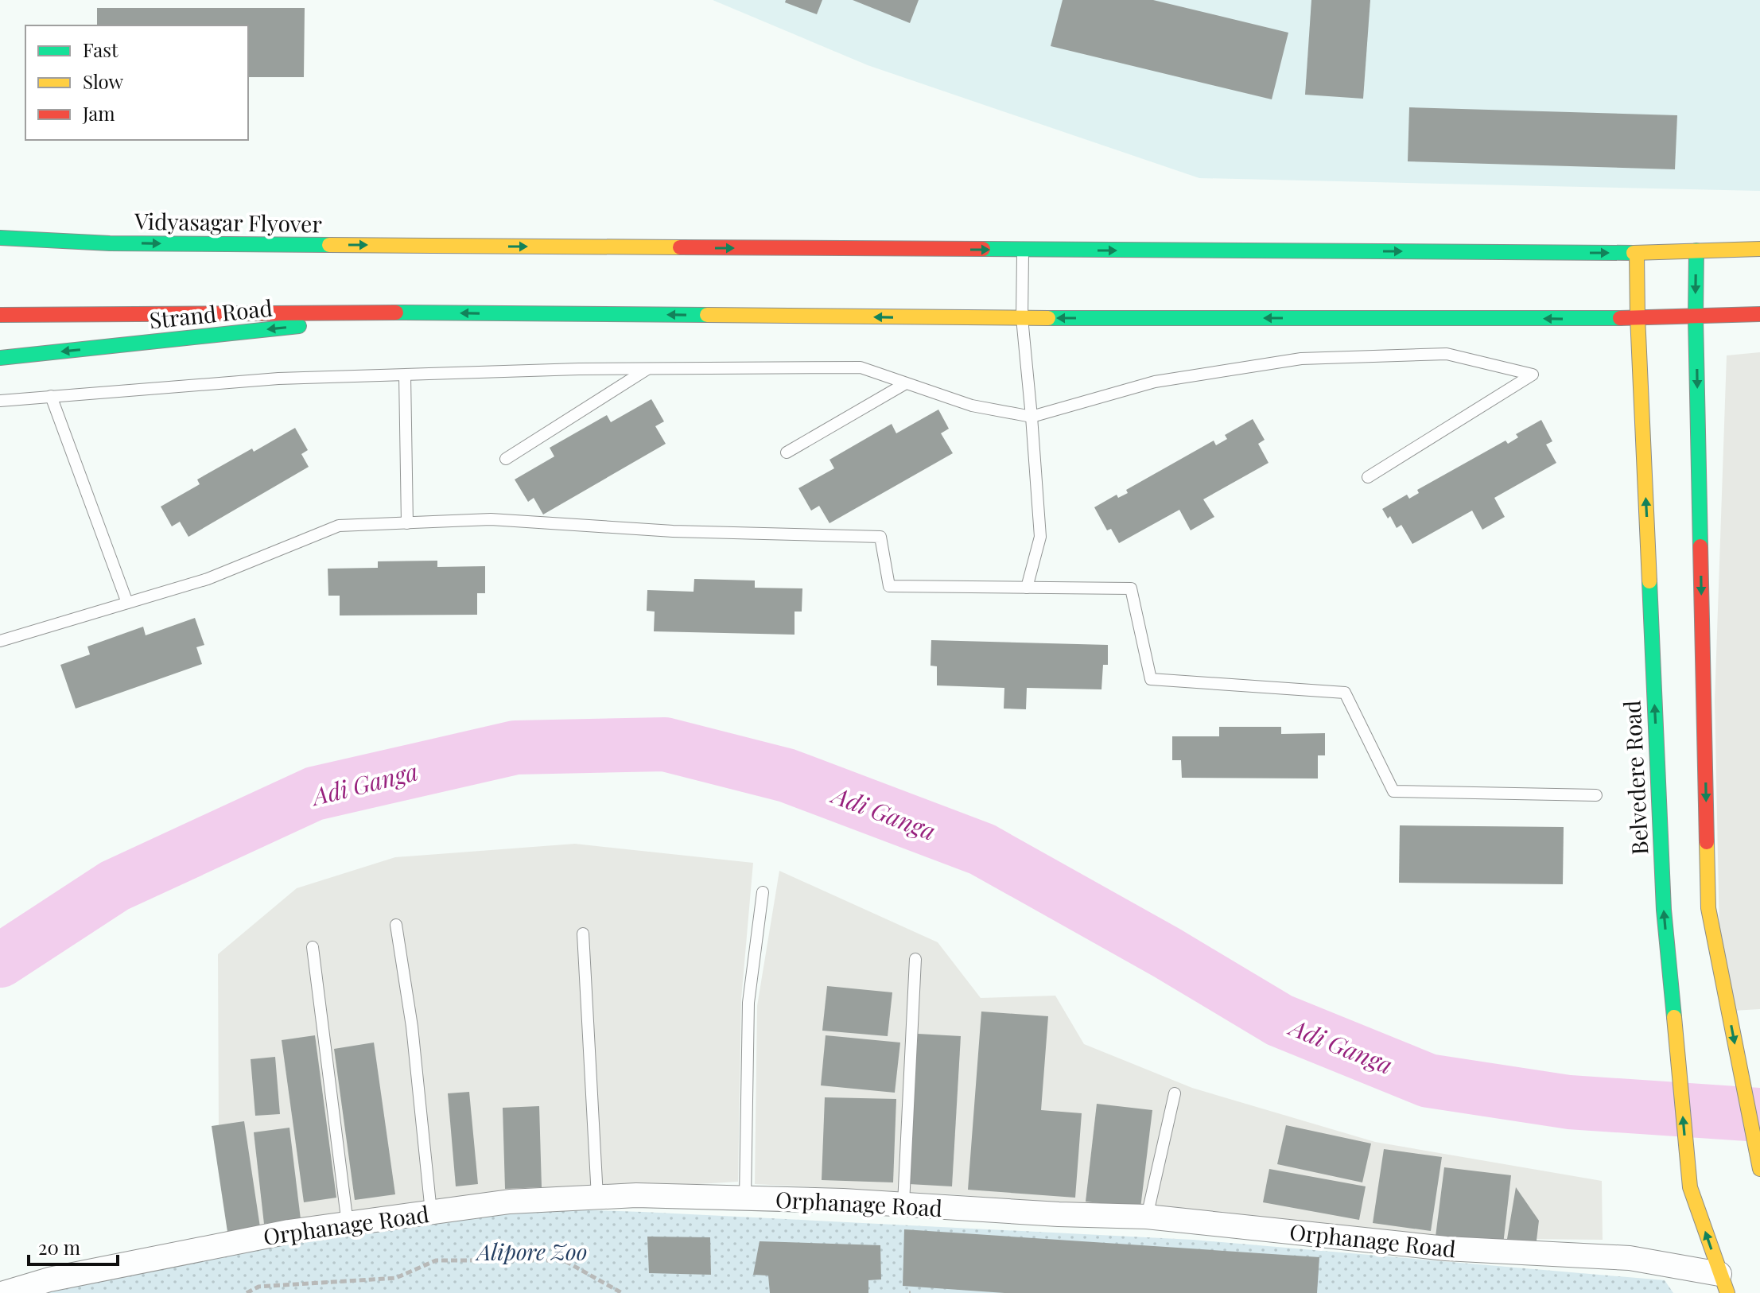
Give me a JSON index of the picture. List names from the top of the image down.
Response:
{
  "streets": {
    "main road": ["Vidyasagar Flyover", "Strand Road", "Belvedere Road"],
    "street": ["Orphanage Road"]
  },
  "crossings": [
    ["Vidyasagar Flyover", "Belvedere Road"],
    ["Belvedere Road", "Orphanage Road"]
  ],
  "water": ["Adi Ganga"],
  "parks": ["Alipore Zoo"],
  "legend": ["Fast", "Slow", "Jam"],
  "scale_bar": "20 m"
}
